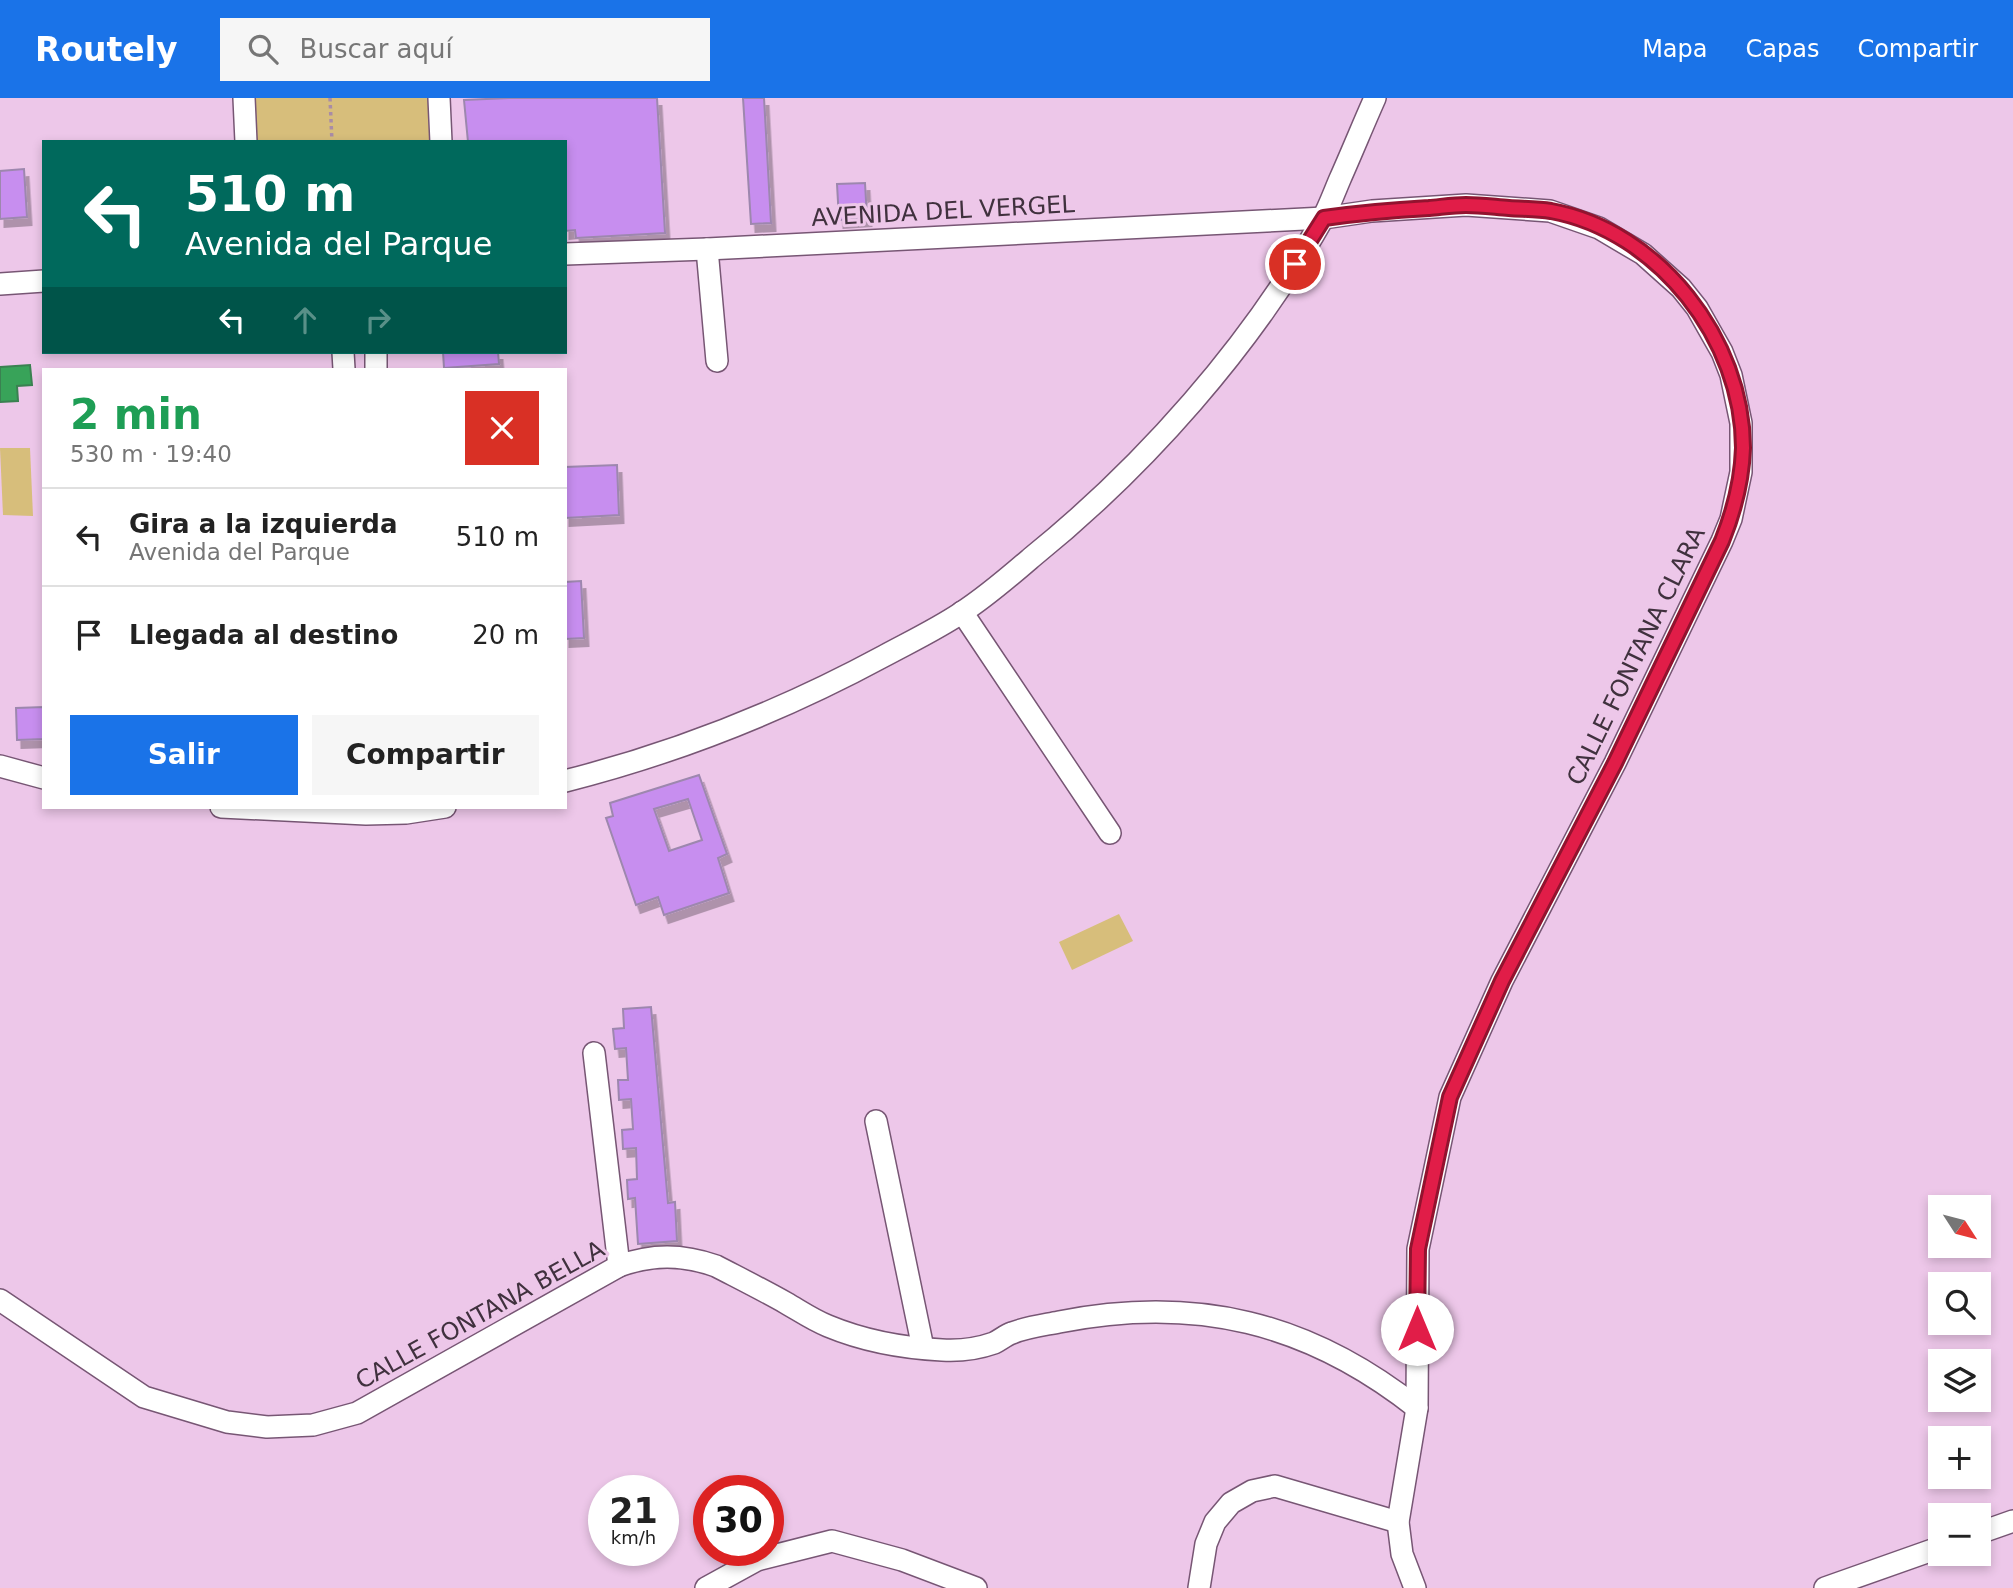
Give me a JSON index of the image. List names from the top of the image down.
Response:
{
  "streets": {
    "street": ["AVENIDA DEL VERGEL", "CALLE FONTANA CLARA", "CALLE FONTANA BELLA"]
  },
  "crossings": [
    ["AVENIDA DEL VERGEL", "CALLE FONTANA CLARA"],
    ["CALLE FONTANA CLARA", "CALLE FONTANA BELLA"]
  ],
  "north": "bottom right",
  "page": {
    "header": "Routely",
    "search": "Buscar aquí",
    "nav": ["Mapa", "Capas", "Compartir"],
    "turn": ["510 m", "Avenida del Parque"],
    "heading": ["2 min", "530 m · 19:40"],
    "list": [
      {
        "name": "Gira a la izquierda",
        "note": "Avenida del Parque",
        "value": "510 m"
      },
      {
        "name": "Llegada al destino",
        "value": "20 m"
      }
    ],
    "buttons": ["Salir", "Compartir"],
    "map_buttons": ["+", "−"],
    "speed": "21 km/h",
    "limit": "30"
  }
}
